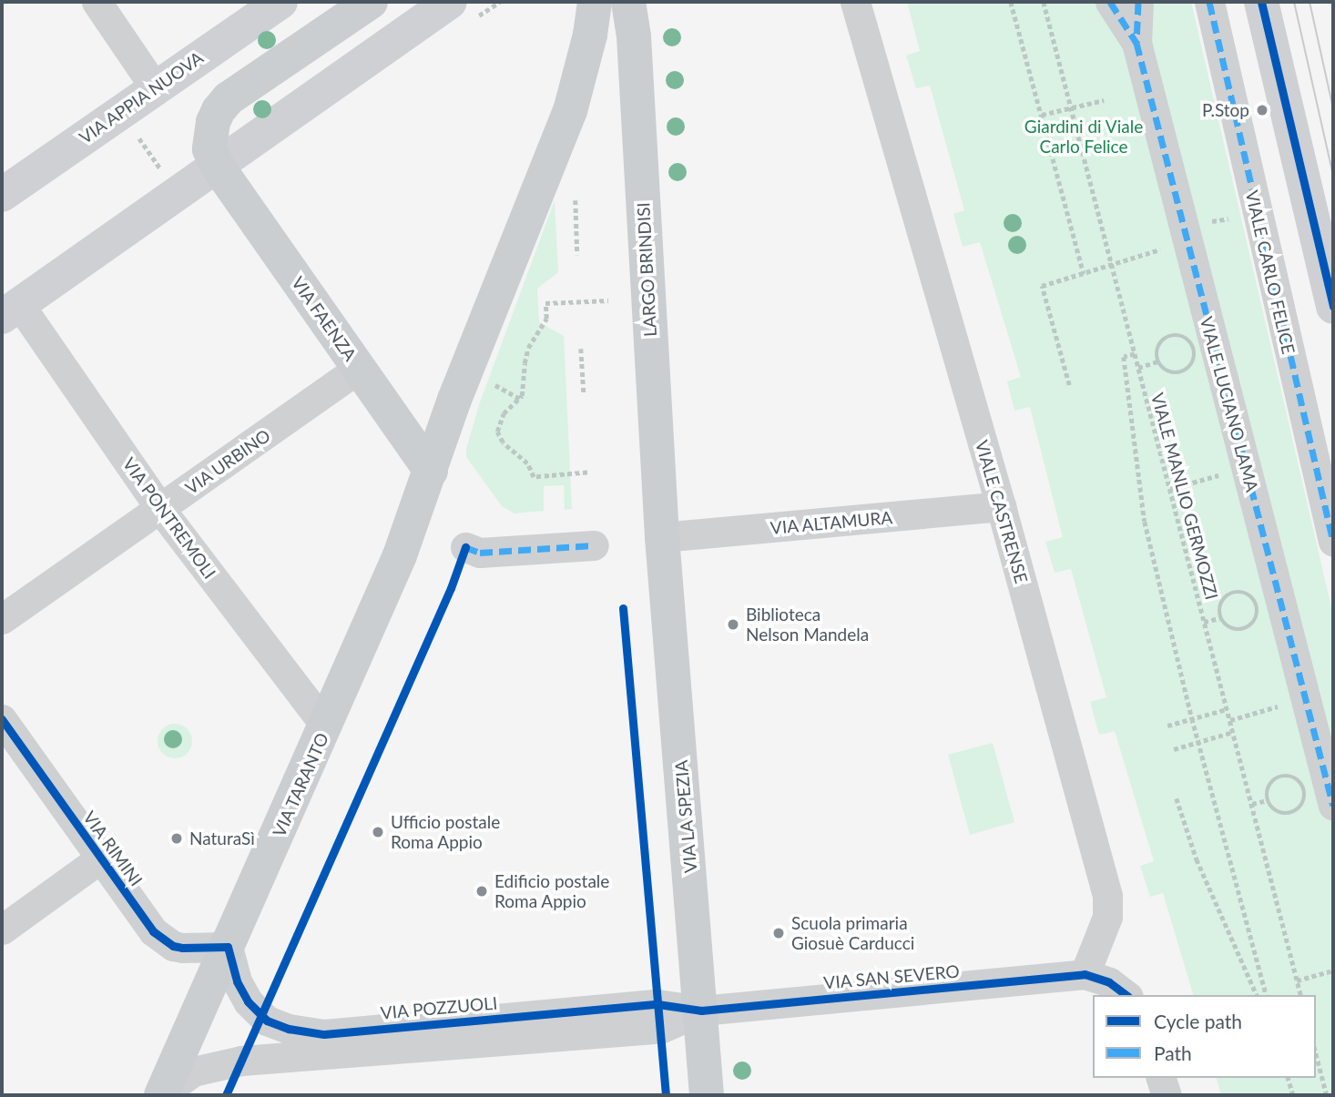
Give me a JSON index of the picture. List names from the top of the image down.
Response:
{
  "streets": {
    "main road": [
      "VIA APPIA NUOVA",
      "LARGO BRINDISI",
      "VIA FAENZA",
      "VIA TARANTO",
      "VIA LA SPEZIA"
    ],
    "street": [
      "VIALE CARLO FELICE",
      "VIALE LUCIANO LAMA",
      "VIA URBINO",
      "VIALE CASTRENSE",
      "VIA PONTREMOLI",
      "VIA ALTAMURA",
      "VIA RIMINI",
      "VIA SAN SEVERO",
      "VIA POZZUOLI"
    ],
    "path": ["VIALE MANLIO GERMOZZI"]
  },
  "crossings": [
    ["LARGO BRINDISI", "VIA ALTAMURA"],
    ["LARGO BRINDISI", "VIA LA SPEZIA"],
    ["VIA FAENZA", "VIA URBINO"],
    ["VIA FAENZA", "VIA TARANTO"],
    ["VIA URBINO", "VIA PONTREMOLI"],
    ["VIALE CASTRENSE", "VIA ALTAMURA"],
    ["VIALE CASTRENSE", "VIA SAN SEVERO"],
    ["VIA PONTREMOLI", "VIA TARANTO"],
    ["VIA ALTAMURA", "VIA LA SPEZIA"],
    ["VIA TARANTO", "VIA RIMINI"],
    ["VIA TARANTO", "VIA POZZUOLI"],
    ["VIA LA SPEZIA", "VIA SAN SEVERO"],
    ["VIA LA SPEZIA", "VIA POZZUOLI"],
    ["VIA RIMINI", "VIA POZZUOLI"],
    ["VIA SAN SEVERO", "VIA POZZUOLI"]
  ],
  "parks": ["Giardini di Viale Carlo Felice"],
  "places": [
    "P.Stop",
    "Biblioteca Nelson Mandela",
    "Ufficio postale Roma Appio",
    "NaturaSì",
    "Edificio postale Roma Appio",
    "Scuola primaria Giosuè Carducci"
  ],
  "legend": ["Cycle path", "Path"]
}
